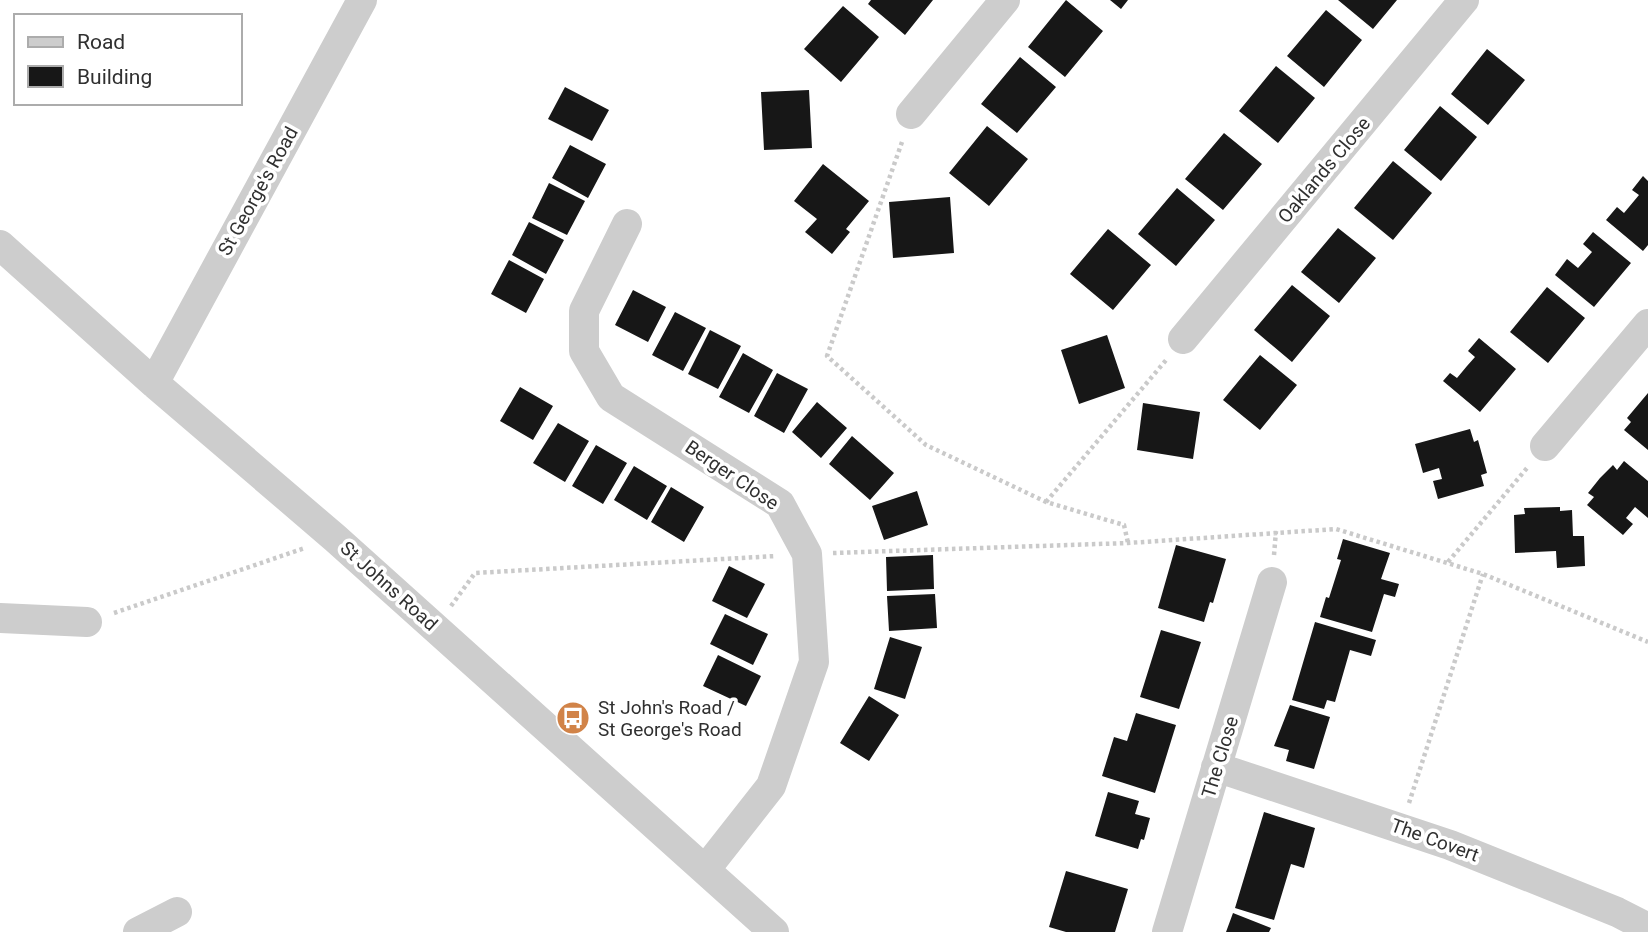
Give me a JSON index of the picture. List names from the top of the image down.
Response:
{
  "streets": {
    "street": [
      "Oaklands Close",
      "St George's Road",
      "Berger Close",
      "St Johns Road",
      "The Close",
      "The Covert"
    ]
  },
  "crossings": [
    ["St George's Road", "St Johns Road"],
    ["Berger Close", "St Johns Road"],
    ["The Close", "The Covert"]
  ],
  "places": {
    "bus stop": ["St John's Road / St George's Road"]
  },
  "legend": ["Road", "Building"]
}
